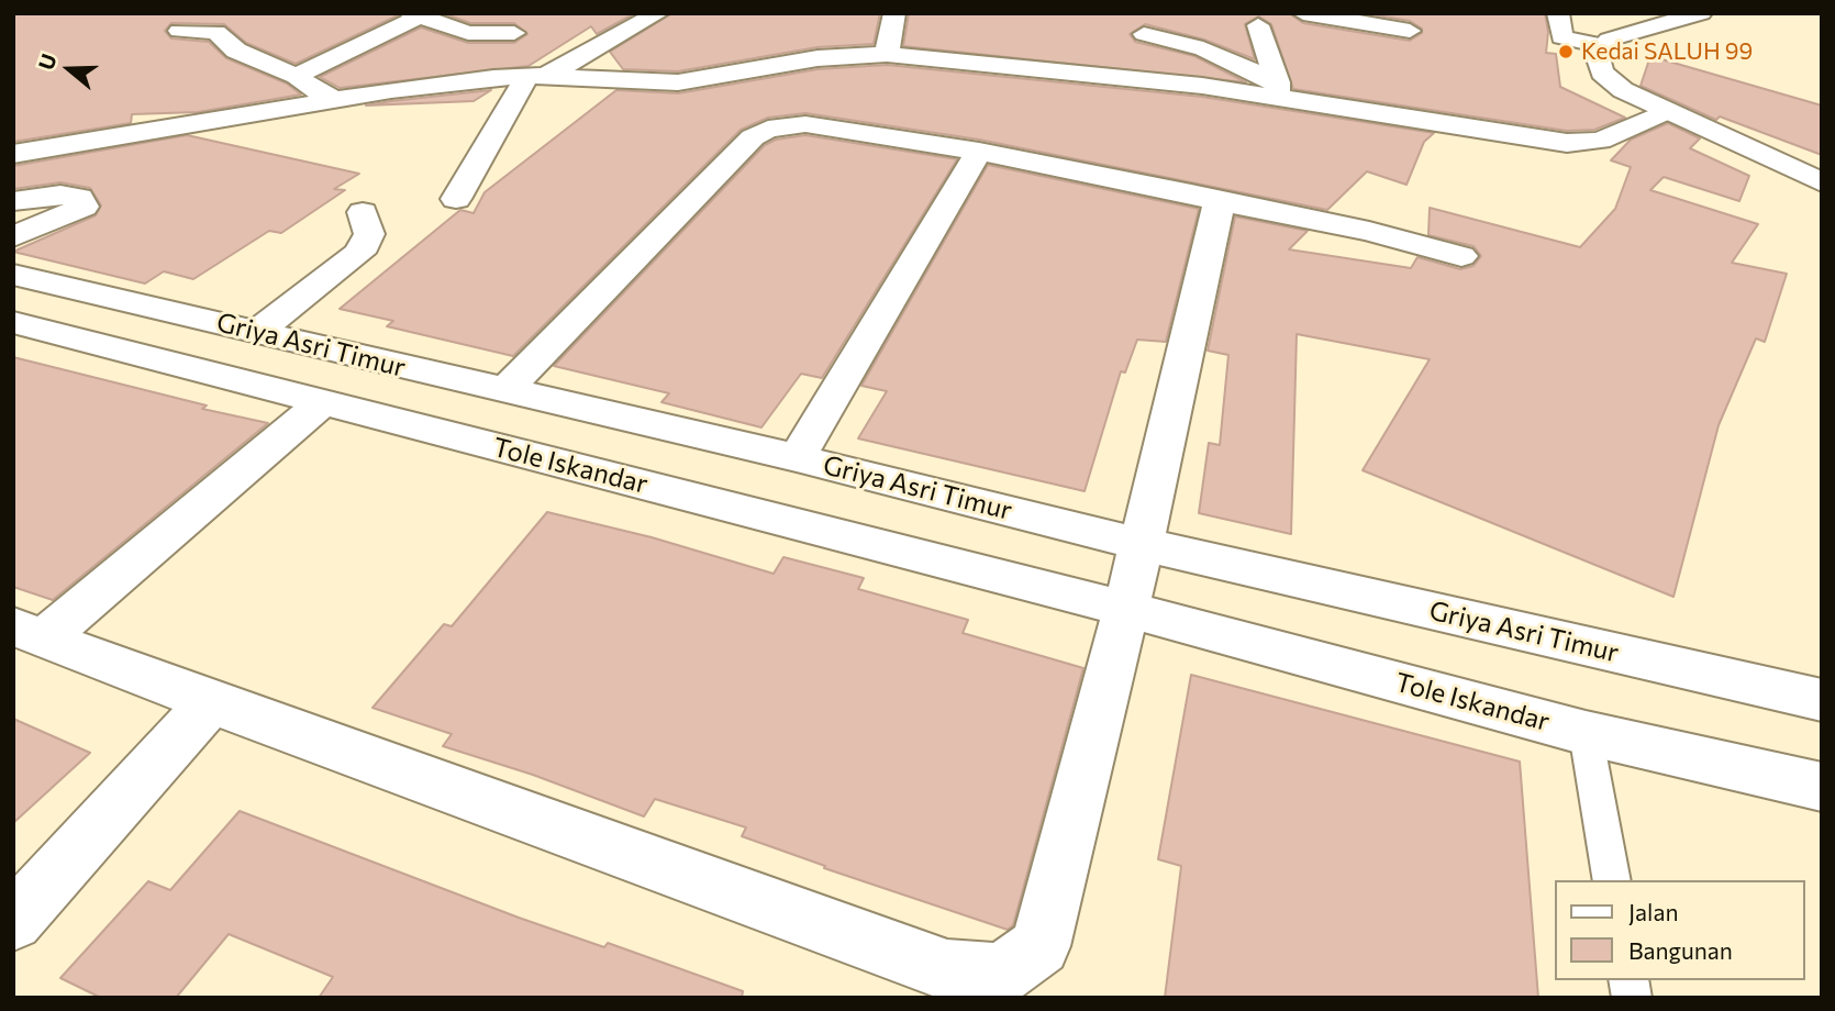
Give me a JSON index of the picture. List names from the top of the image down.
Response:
{
  "streets": {
    "street": ["Griya Asri Timur", "Tole Iskandar"]
  },
  "places": ["Kedai SALUH 99"],
  "legend": ["Jalan", "Bangunan"],
  "north": "left"
}
